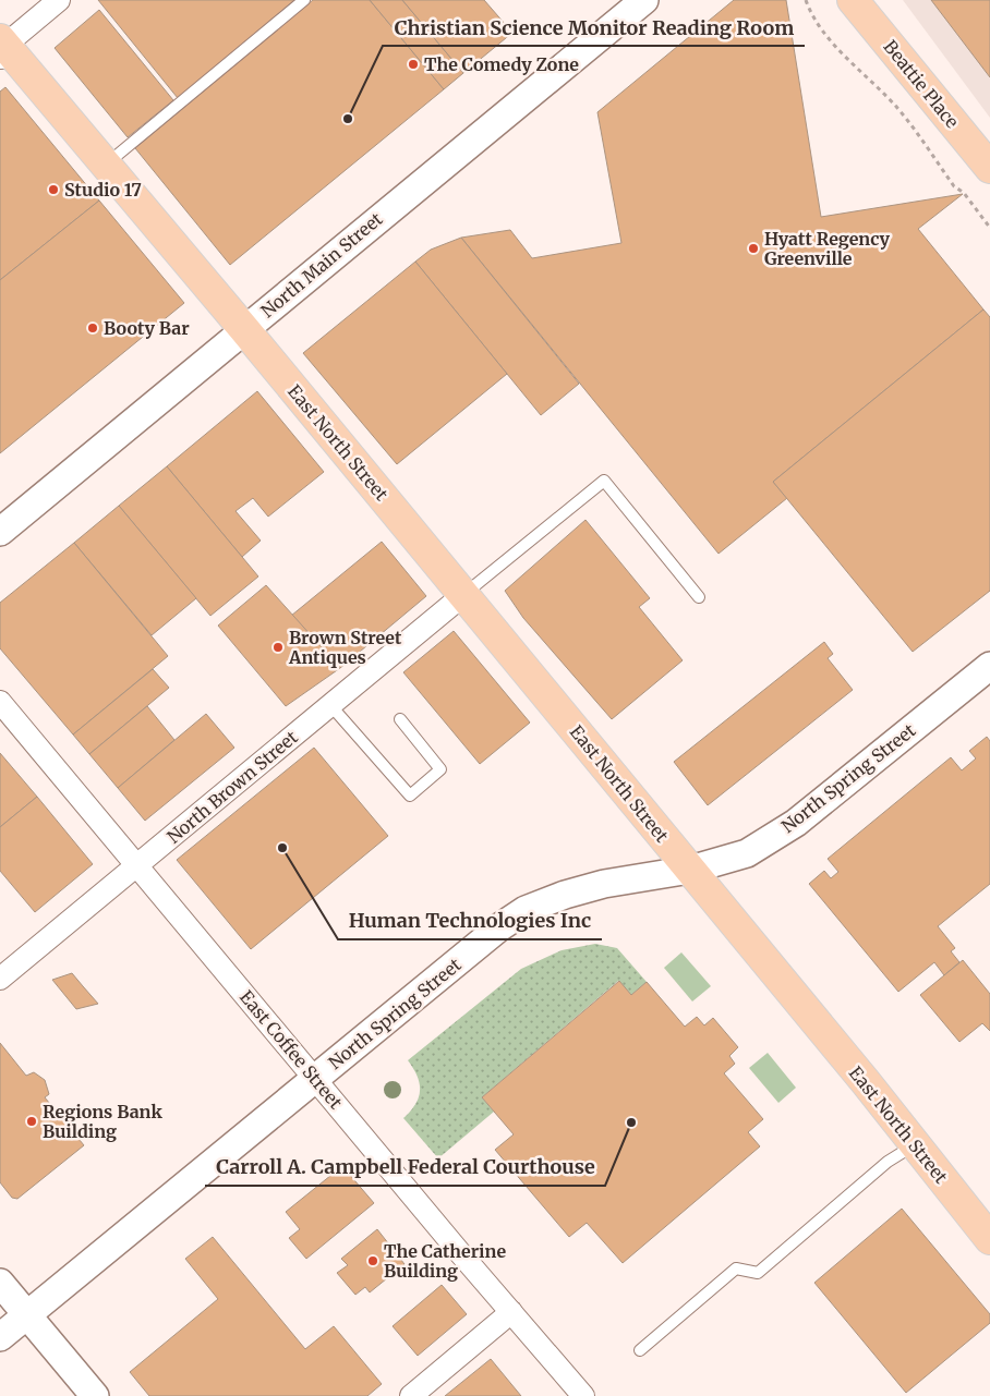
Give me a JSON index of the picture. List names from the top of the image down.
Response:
{
  "streets": {
    "main road": ["Beattie Place", "East North Street"],
    "street": [
      "North Main Street",
      "North Spring Street",
      "North Brown Street",
      "East Coffee Street"
    ]
  },
  "crossings": [
    ["North Main Street", "East North Street"],
    ["East North Street", "North Spring Street"],
    ["East North Street", "North Brown Street"],
    ["North Spring Street", "East Coffee Street"],
    ["North Brown Street", "East Coffee Street"]
  ],
  "places": [
    "The Comedy Zone",
    "Christian Science Monitor Reading Room",
    "Studio 17",
    "Hyatt Regency Greenville",
    "Booty Bar",
    "Brown Street Antiques",
    "Human Technologies Inc",
    "Regions Bank Building",
    "Carroll A. Campbell Federal Courthouse",
    "The Catherine Building"
  ]
}
